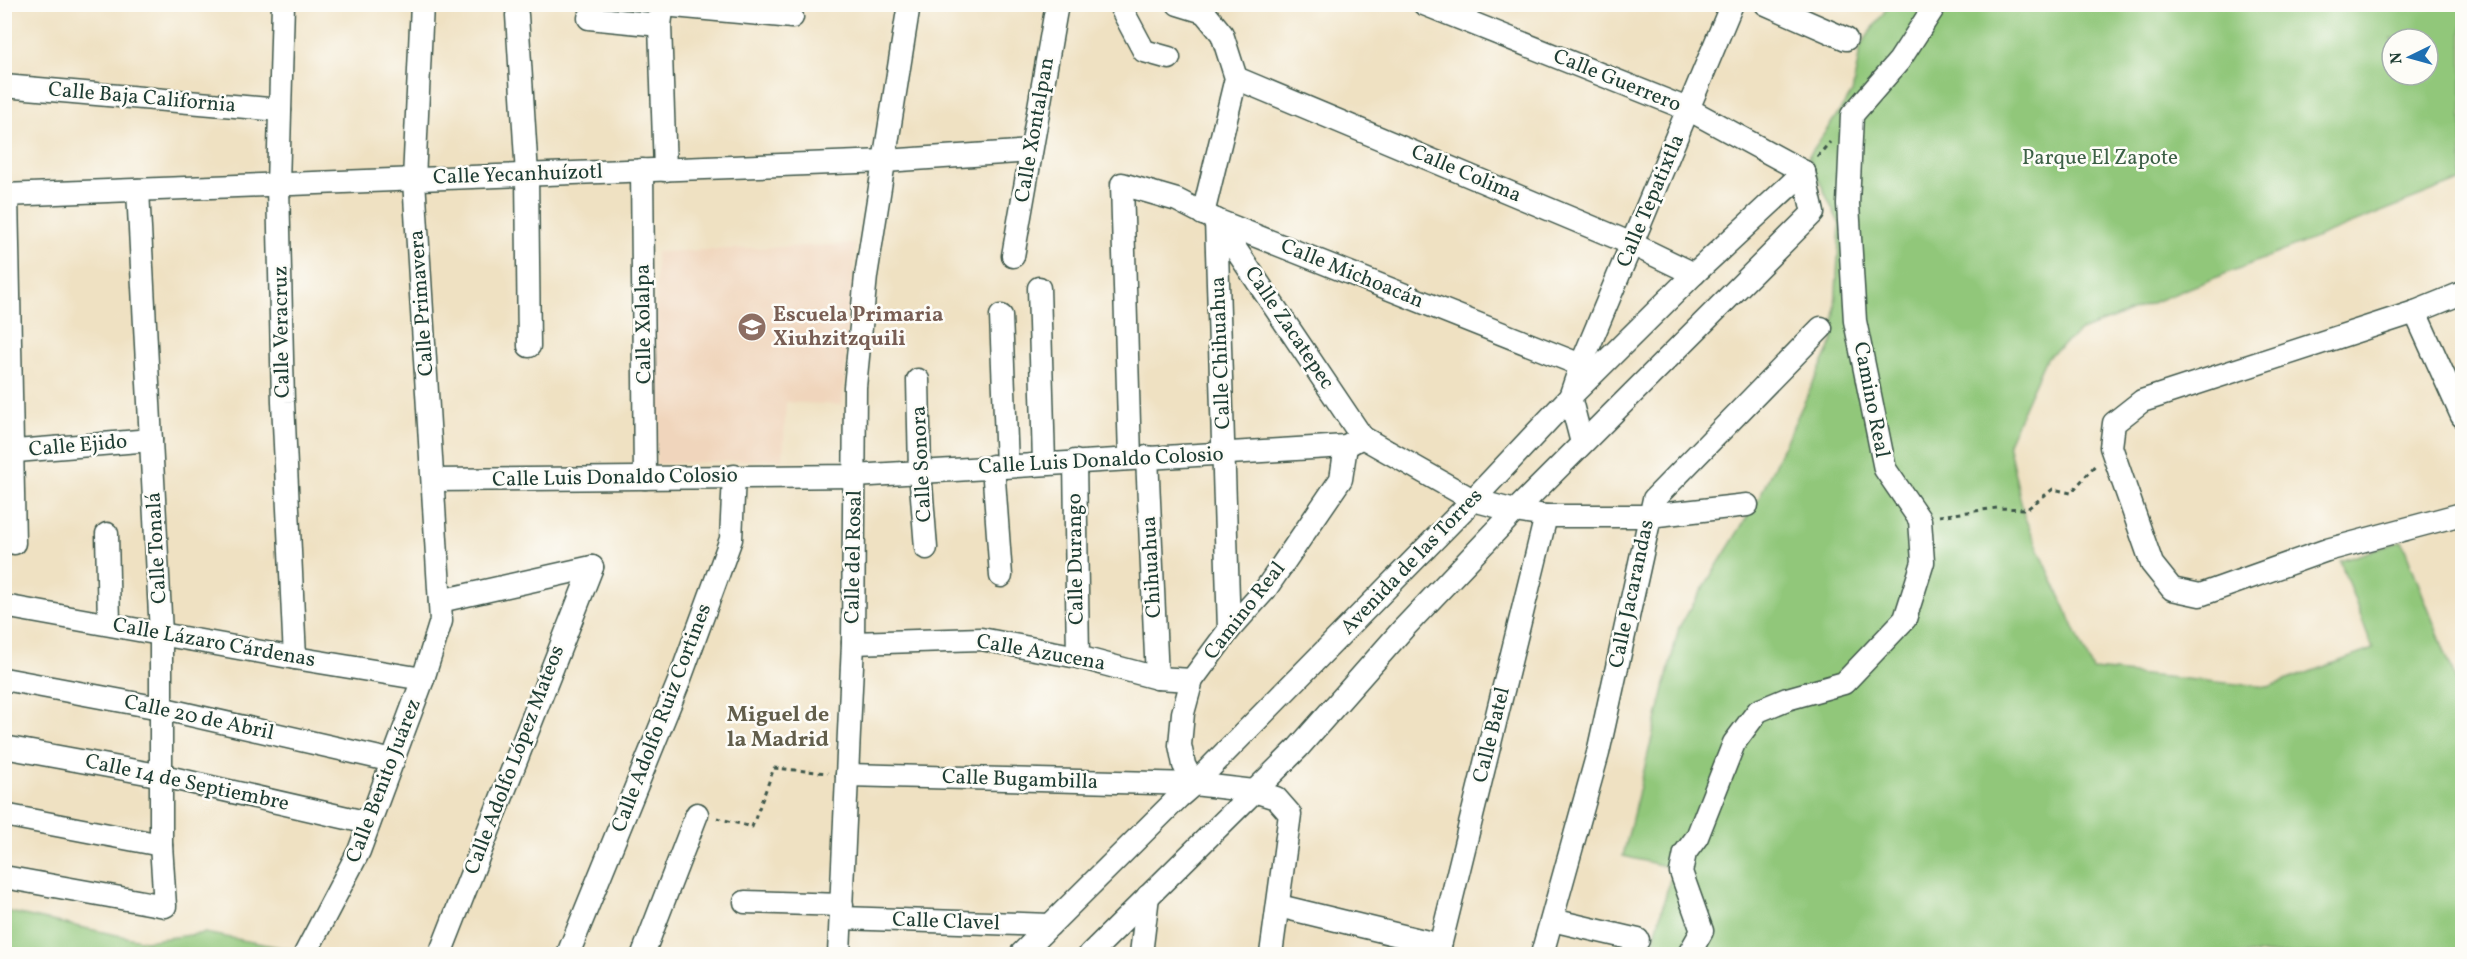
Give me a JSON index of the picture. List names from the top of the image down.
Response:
{
  "streets": {
    "street": [
      "Calle Guerrero",
      "Calle Baja California",
      "Calle Xontalpan",
      "Calle Colima",
      "Calle Yecanhuízotl",
      "Calle Tepatixtla",
      "Calle Michoacán",
      "Calle Primavera",
      "Calle Xolalpa",
      "Calle Zacatepec",
      "Calle Veracruz",
      "Calle Chihuahua",
      "Camino Real",
      "Calle Ejido",
      "Calle Luis Donaldo Colosio",
      "Calle Sonora",
      "Calle Tonalá",
      "Calle del Rosal",
      "Calle Durango",
      "Avenida de las Torres",
      "Chihuahua",
      "Calle Jacarandas",
      "Calle Lázaro Cárdenas",
      "Calle Azucena",
      "Calle 20 de Abril",
      "Calle Adolfo Ruiz Cortines",
      "Calle Batel",
      "Calle Adolfo López Mateos",
      "Calle Bugambilla",
      "Calle Benito Juárez",
      "Calle 14 de Septiembre",
      "Calle Clavel"
    ]
  },
  "crossings": [
    ["Calle Guerrero", "Calle Tepatixtla"],
    ["Calle Guerrero", "Avenida de las Torres"],
    ["Calle Baja California", "Calle Veracruz"],
    ["Calle Xontalpan", "Calle Yecanhuízotl"],
    ["Calle Colima", "Calle Tepatixtla"],
    ["Calle Colima", "Calle Chihuahua"],
    ["Calle Colima", "Avenida de las Torres"],
    ["Calle Yecanhuízotl", "Calle Primavera"],
    ["Calle Yecanhuízotl", "Calle Xolalpa"],
    ["Calle Yecanhuízotl", "Calle Veracruz"],
    ["Calle Yecanhuízotl", "Calle Tonalá"],
    ["Calle Yecanhuízotl", "Calle del Rosal"],
    ["Calle Tepatixtla", "Calle Michoacán"],
    ["Calle Tepatixtla", "Avenida de las Torres"],
    ["Calle Michoacán", "Calle Zacatepec"],
    ["Calle Michoacán", "Calle Chihuahua"],
    ["Calle Michoacán", "Calle Luis Donaldo Colosio"],
    ["Calle Michoacán", "Chihuahua"],
    ["Calle Primavera", "Calle Luis Donaldo Colosio"],
    ["Calle Primavera", "Calle Adolfo López Mateos"],
    ["Calle Primavera", "Calle Benito Juárez"],
    ["Calle Xolalpa", "Calle Luis Donaldo Colosio"],
    ["Calle Zacatepec", "Calle Chihuahua"],
    ["Calle Zacatepec", "Camino Real"],
    ["Calle Zacatepec", "Calle Luis Donaldo Colosio"],
    ["Calle Veracruz", "Calle Lázaro Cárdenas"],
    ["Calle Chihuahua", "Camino Real"],
    ["Calle Chihuahua", "Calle Luis Donaldo Colosio"],
    ["Camino Real", "Calle Luis Donaldo Colosio"],
    ["Camino Real", "Avenida de las Torres"],
    ["Camino Real", "Calle Azucena"],
    ["Camino Real", "Calle Bugambilla"],
    ["Calle Ejido", "Calle Tonalá"],
    ["Calle Luis Donaldo Colosio", "Calle Sonora"],
    ["Calle Luis Donaldo Colosio", "Calle del Rosal"],
    ["Calle Luis Donaldo Colosio", "Calle Durango"],
    ["Calle Luis Donaldo Colosio", "Chihuahua"],
    ["Calle Luis Donaldo Colosio", "Calle Adolfo Ruiz Cortines"],
    ["Calle Tonalá", "Calle Lázaro Cárdenas"],
    ["Calle Tonalá", "Calle 20 de Abril"],
    ["Calle Tonalá", "Calle 14 de Septiembre"],
    ["Calle del Rosal", "Calle Azucena"],
    ["Calle del Rosal", "Calle Bugambilla"],
    ["Calle del Rosal", "Calle Clavel"],
    ["Calle Durango", "Calle Azucena"],
    ["Avenida de las Torres", "Calle Bugambilla"],
    ["Avenida de las Torres", "Calle Clavel"],
    ["Chihuahua", "Calle Azucena"],
    ["Calle Lázaro Cárdenas", "Calle Benito Juárez"],
    ["Calle 20 de Abril", "Calle Benito Juárez"],
    ["Calle Adolfo López Mateos", "Calle Benito Juárez"],
    ["Calle Benito Juárez", "Calle 14 de Septiembre"]
  ],
  "districts": ["Miguel de la Madrid"],
  "parks": ["Parque El Zapote"],
  "places": {
    "school or university": ["Escuela Primaria Xiuhzitzquili"]
  },
  "north": "left"
}
